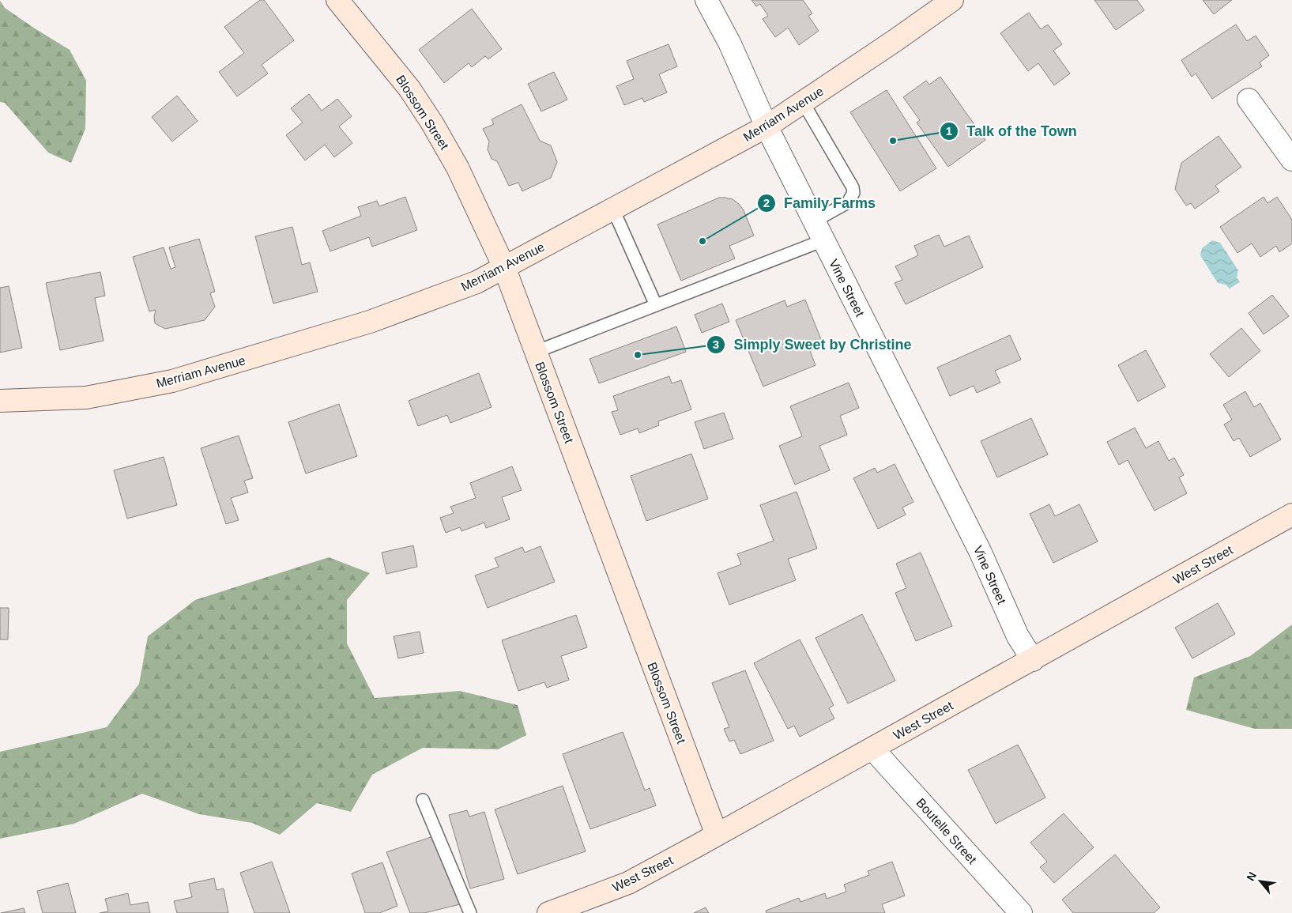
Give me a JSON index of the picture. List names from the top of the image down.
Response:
{
  "streets": {
    "street": [
      "Blossom Street",
      "Merriam Avenue",
      "Vine Street",
      "West Street",
      "Boutelle Street"
    ]
  },
  "crossings": [
    ["Blossom Street", "Merriam Avenue"],
    ["Blossom Street", "West Street"],
    ["Merriam Avenue", "Vine Street"],
    ["Vine Street", "West Street"],
    ["West Street", "Boutelle Street"]
  ],
  "places": ["Talk of the Town", "Family Farms", "Simply Sweet by Christine"],
  "north": "top left"
}
